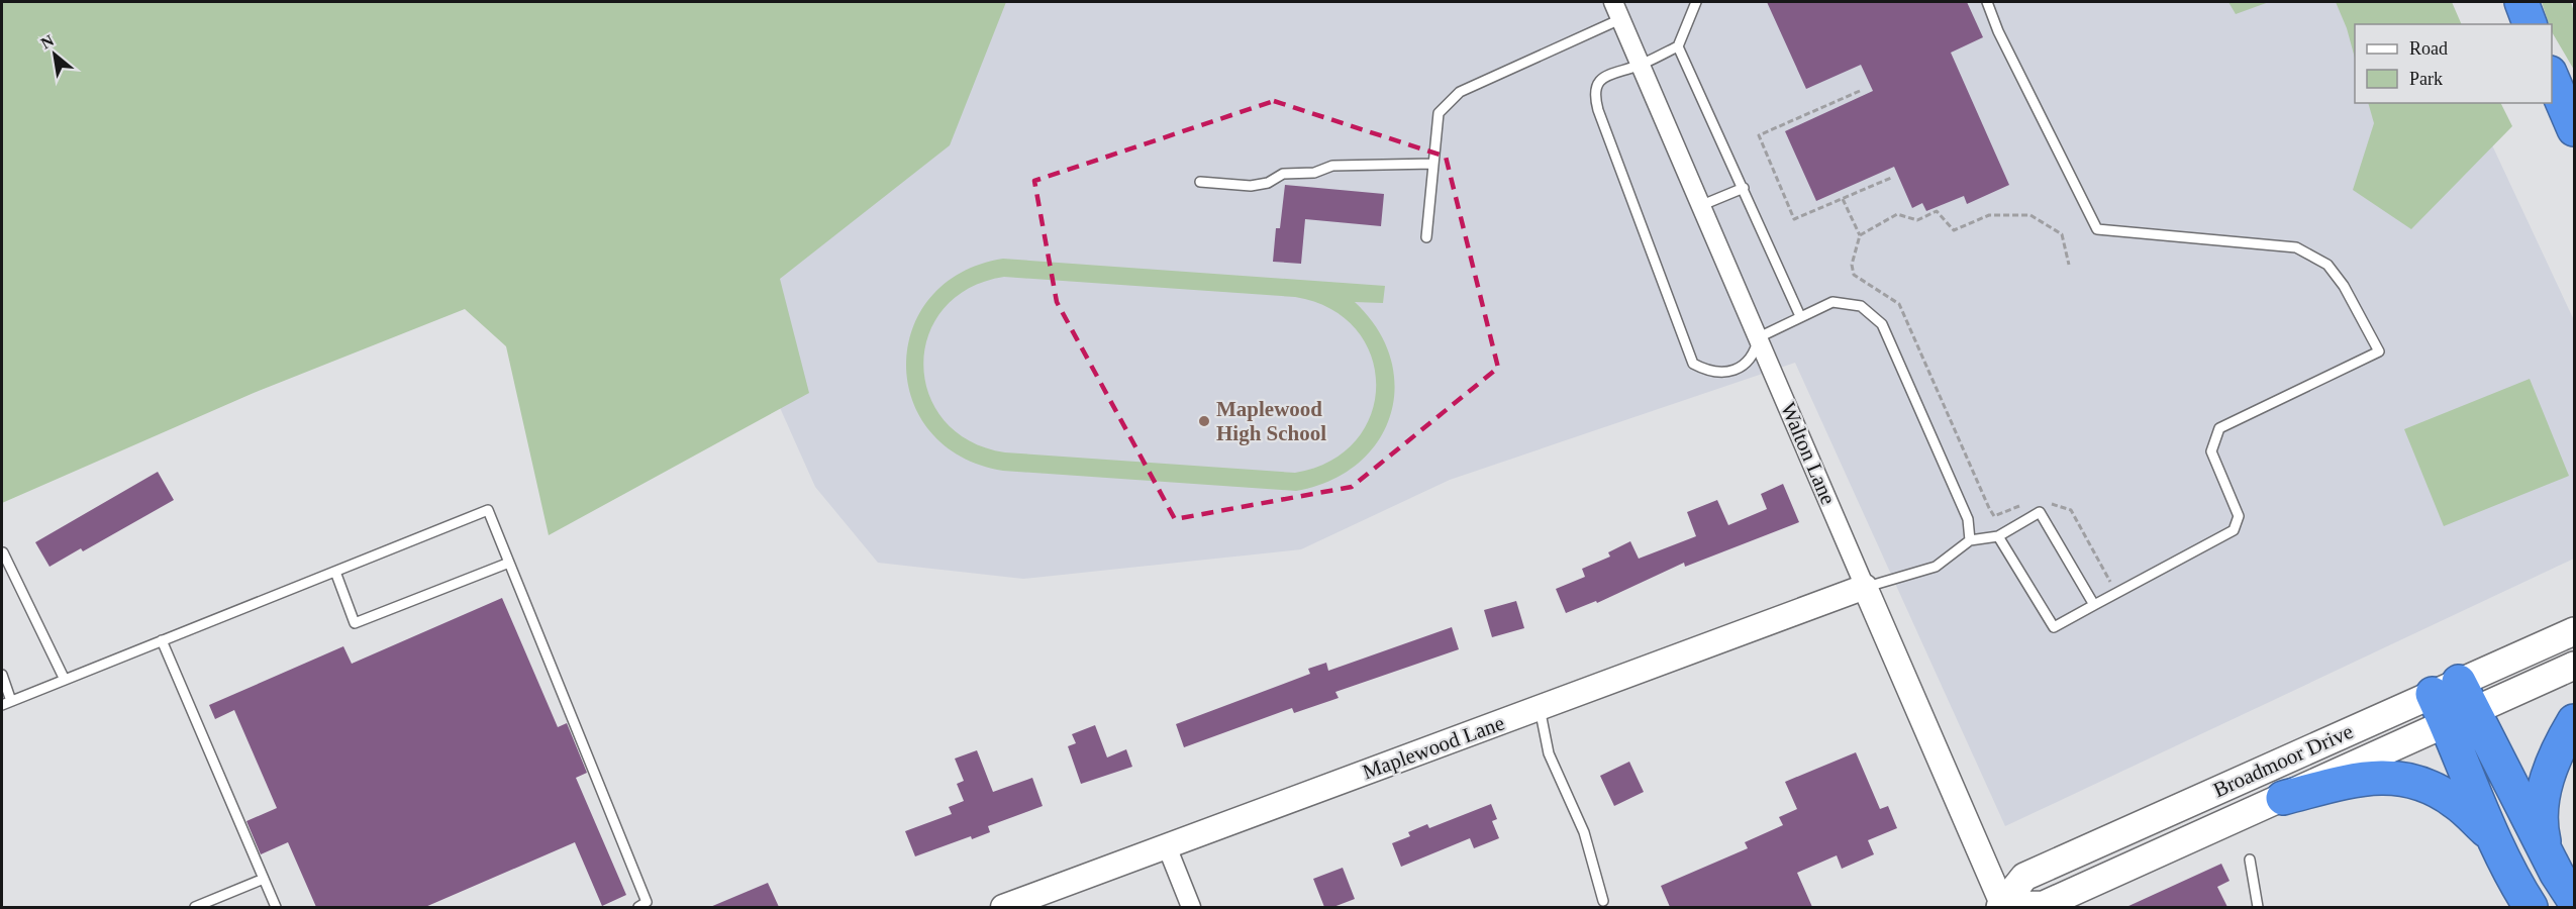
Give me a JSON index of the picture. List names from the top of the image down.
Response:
{
  "streets": {
    "main road": ["Broadmoor Drive"],
    "street": ["Walton Lane", "Maplewood Lane"]
  },
  "crossings": [
    ["Walton Lane", "Maplewood Lane"],
    ["Walton Lane", "Broadmoor Drive"]
  ],
  "places": ["Maplewood High School"],
  "legend": ["Road", "Park"],
  "north": "top left"
}
